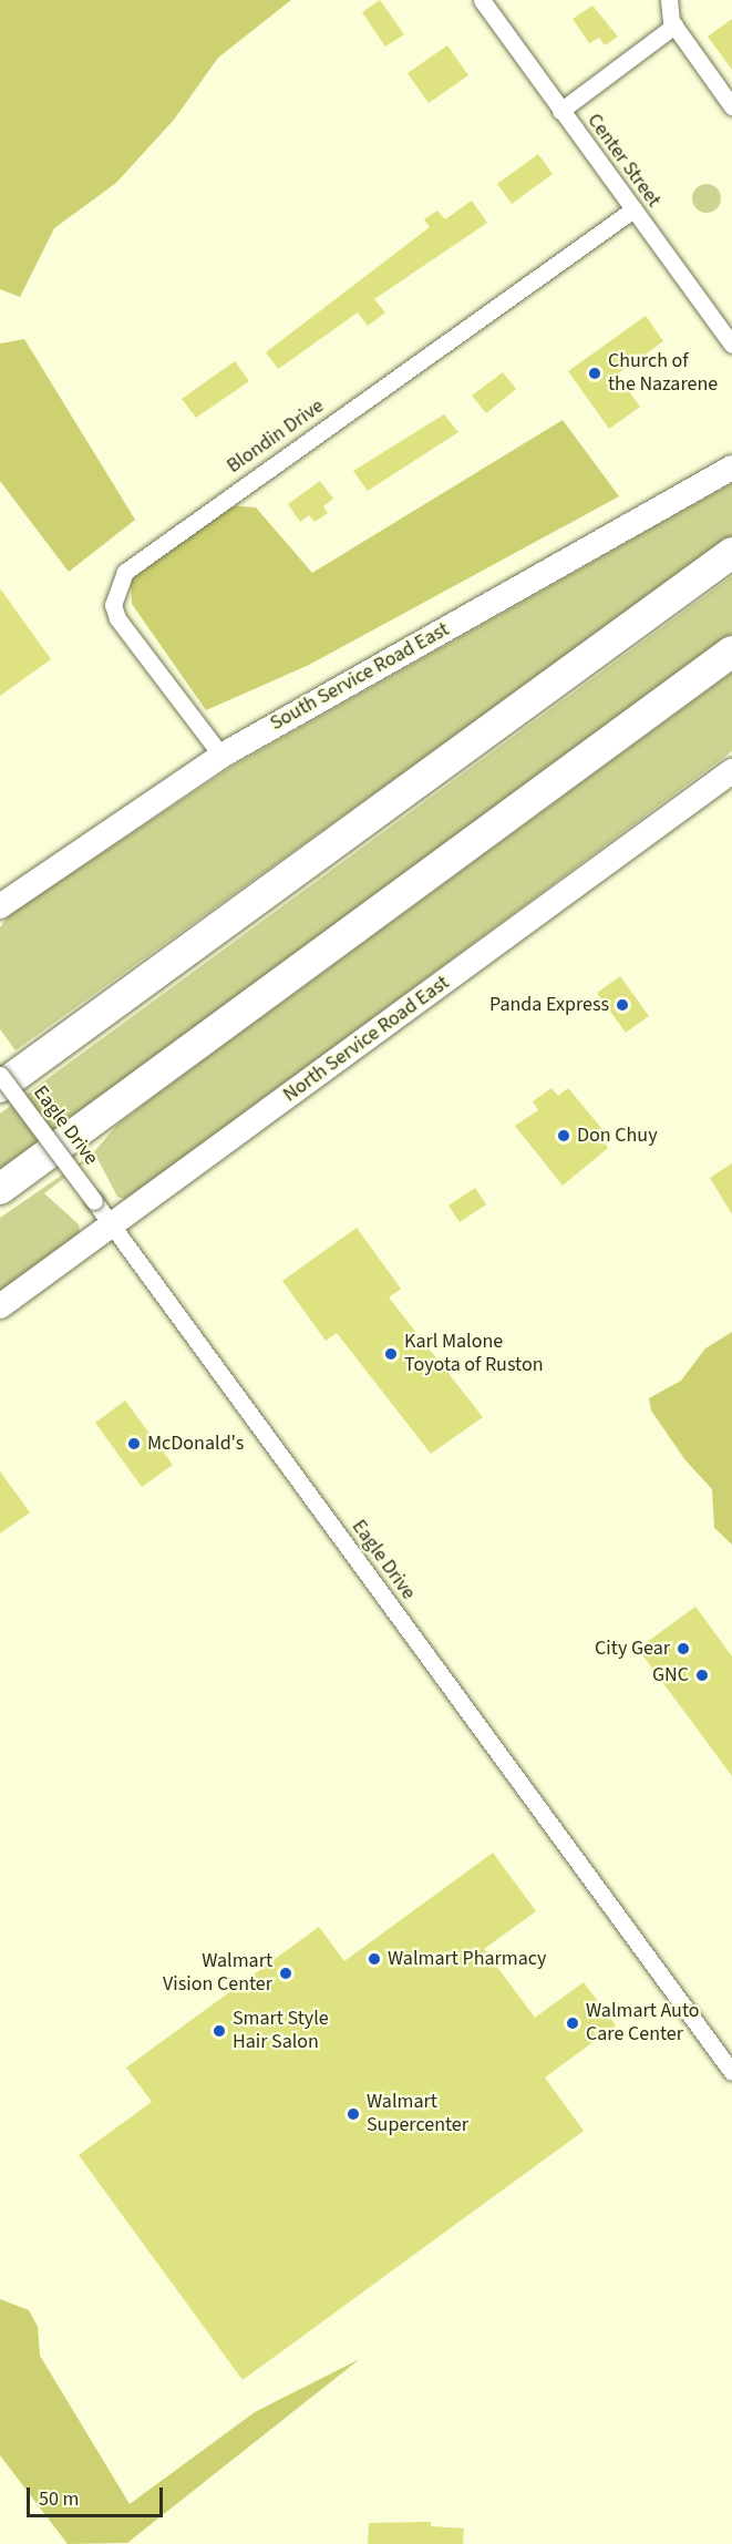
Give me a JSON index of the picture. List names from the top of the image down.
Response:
{
  "streets": {
    "main road": ["South Service Road East", "North Service Road East"],
    "street": ["Center Street", "Blondin Drive", "Eagle Drive"]
  },
  "crossings": [
    ["Center Street", "Blondin Drive"],
    ["Blondin Drive", "South Service Road East"],
    ["North Service Road East", "Eagle Drive"]
  ],
  "places": [
    "Church of the Nazarene",
    "Panda Express",
    "Don Chuy",
    "Karl Malone Toyota of Ruston",
    "McDonald's",
    "City Gear",
    "GNC",
    "Walmart Pharmacy",
    "Walmart Vision Center",
    "Walmart Auto Care Center",
    "Smart Style Hair Salon",
    "Walmart Supercenter"
  ],
  "scale_bar": "50 m"
}
